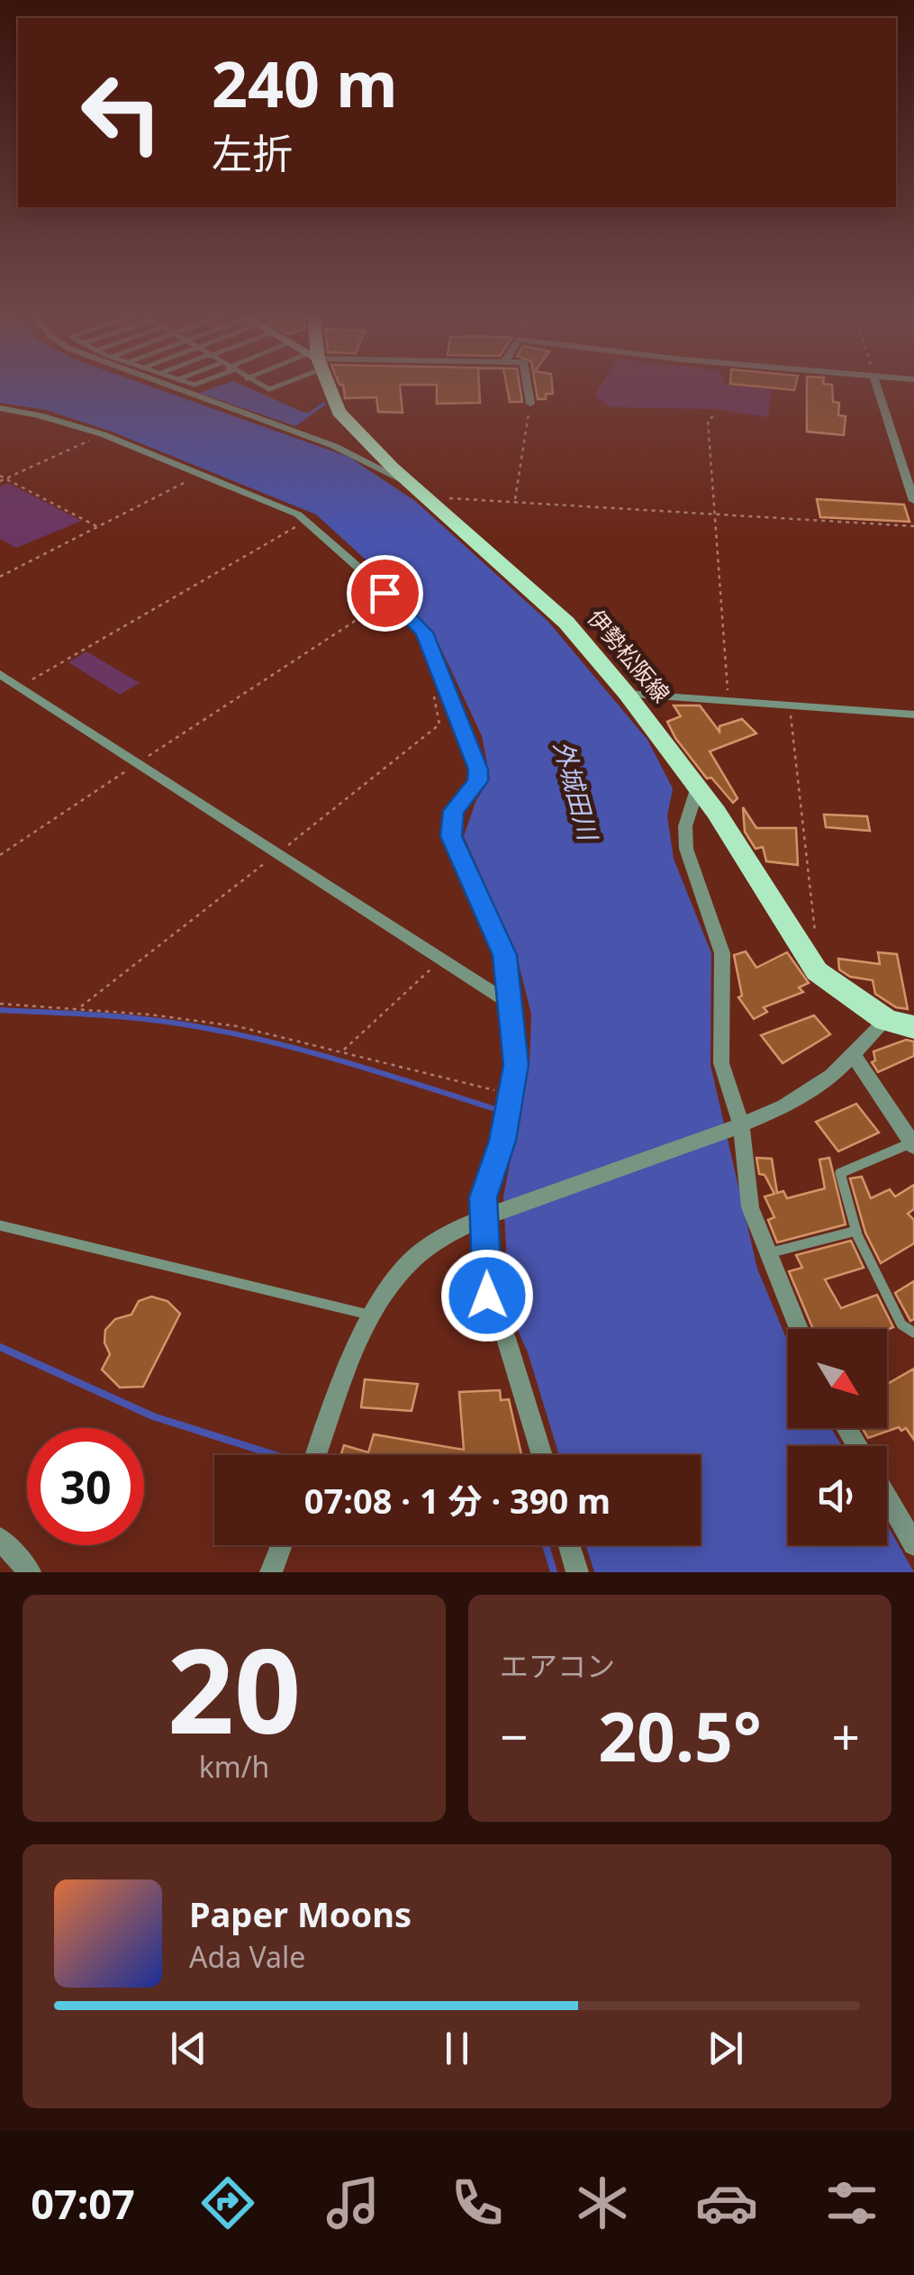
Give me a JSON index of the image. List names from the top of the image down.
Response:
{
  "streets": {
    "main road": ["伊勢松阪線"]
  },
  "water": ["外城田川"],
  "north": "bottom right",
  "page": {
    "turn": ["240 m", "左折"],
    "limit": "30",
    "trip": "07:08 · 1 分 · 390 m",
    "tile": [
      ["20", "km/h"],
      "エアコン"
    ],
    "heat": ["−", "20.5°", "+"],
    "song": ["Paper Moons", "Ada Vale"],
    "tabs": "07:07"
  }
}
